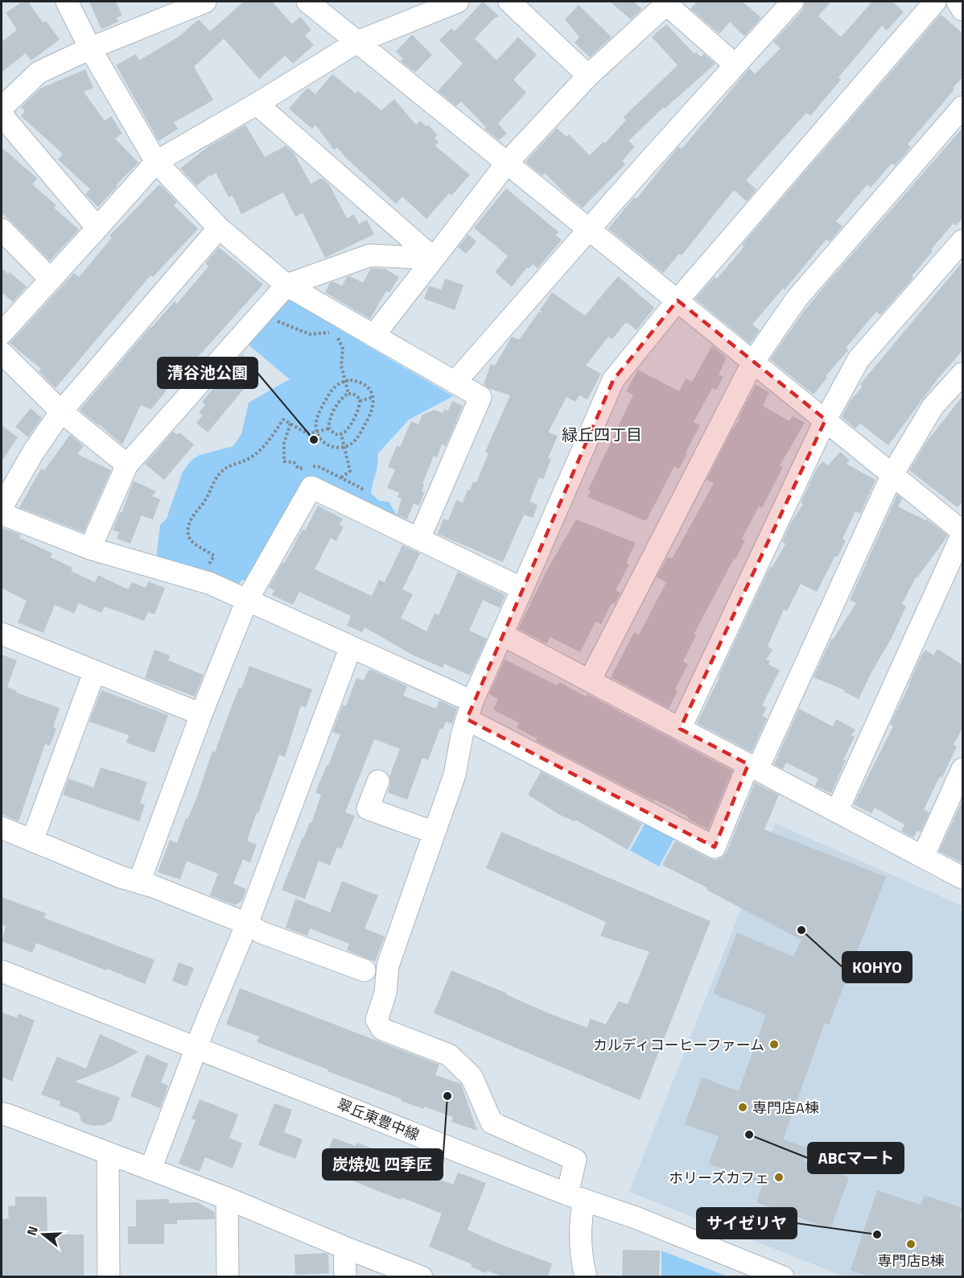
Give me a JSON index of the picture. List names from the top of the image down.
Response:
{
  "streets": {
    "street": ["翠丘東豊中線"]
  },
  "districts": ["緑丘四丁目"],
  "places": [
    "清谷池公園",
    "KOHYO",
    "カルディコーヒーファーム",
    "炭焼処 四季匠",
    "専門店A棟",
    "ABCマート",
    "ホリーズカフェ",
    "サイゼリヤ",
    "専門店B棟"
  ],
  "north": "left"
}
